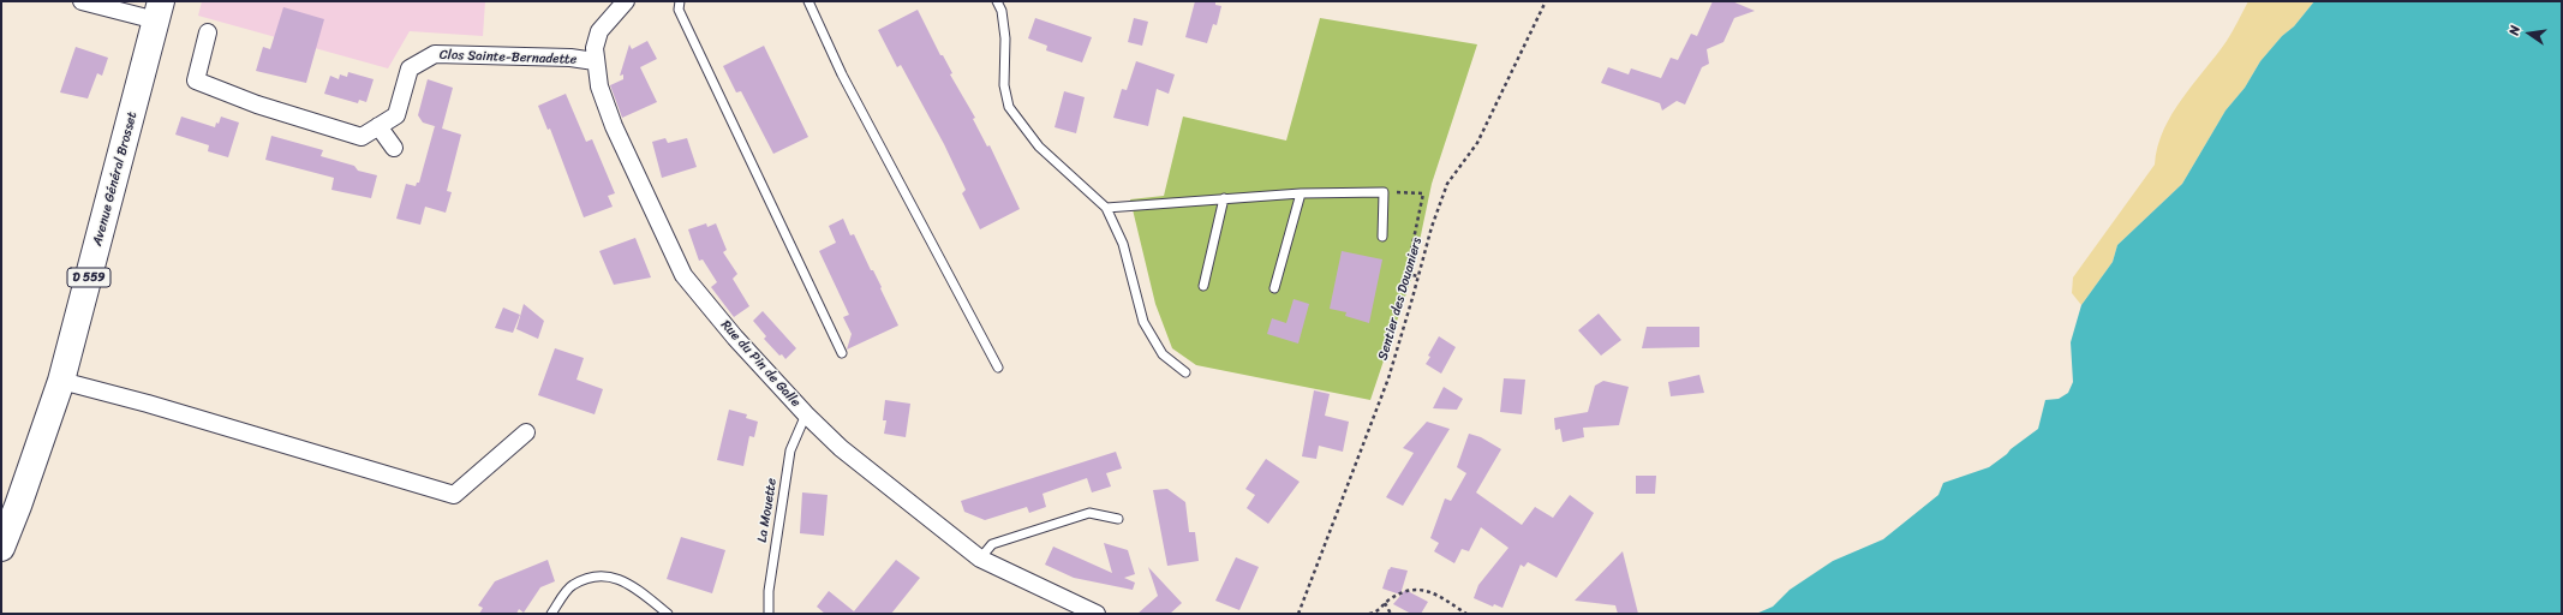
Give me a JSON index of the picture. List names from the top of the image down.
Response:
{
  "streets": {
    "main road": ["Avenue Général Brosset", "D 559"],
    "street": ["Clos Sainte-Bernadette", "Rue du Pin de Galle"],
    "lane": ["La Mouette"],
    "path": ["Sentier des Douaniers"]
  },
  "crossings": [
    ["Clos Sainte-Bernadette", "Rue du Pin de Galle"],
    ["Rue du Pin de Galle", "La Mouette"]
  ],
  "north": "left"
}
